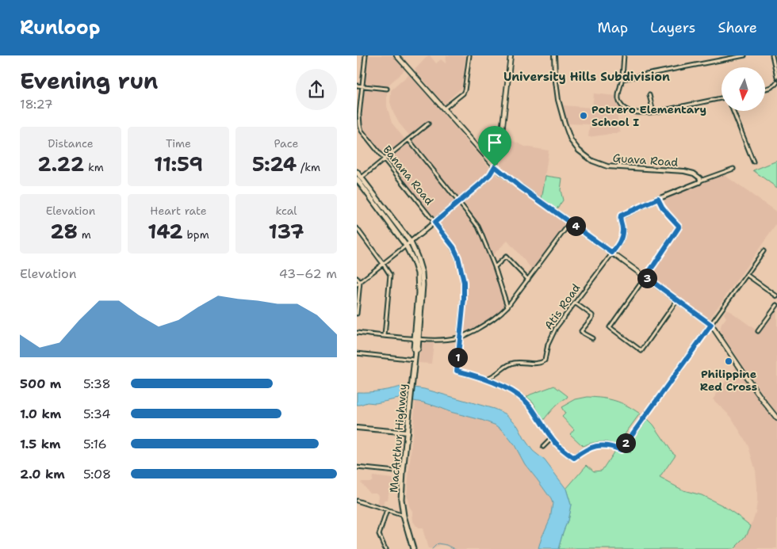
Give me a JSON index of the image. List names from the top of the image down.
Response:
{
  "streets": {
    "highway": ["MacArthur Highway"],
    "street": ["Guava Road", "Banana Road", "Atis Road"]
  },
  "crossings": [
    ["Banana Road", "Atis Road"]
  ],
  "districts": ["University Hills Subdivision"],
  "places": ["Potrero Elementary School I", "Philippine Red Cross"],
  "north": "bottom",
  "page": {
    "header": "Runloop",
    "nav": ["Map", "Layers", "Share"],
    "heading": ["Evening run", "18:27"],
    "stats": [
      ["Distance", "2.22 km"],
      ["Time", "11:59"],
      ["Pace", "5:24 /km"],
      ["Elevation", "28 m"],
      ["Heart rate", "142 bpm"],
      ["kcal", "137"]
    ],
    "pins": [
      "4",
      "3",
      "1",
      "2"
    ],
    "chart": ["Elevation", "43–62 m"],
    "list": [
      {
        "name": "500 m",
        "note": "5:38"
      },
      {
        "name": "1.0 km",
        "note": "5:34"
      },
      {
        "name": "1.5 km",
        "note": "5:16"
      },
      {
        "name": "2.0 km",
        "note": "5:08"
      }
    ]
  }
}
